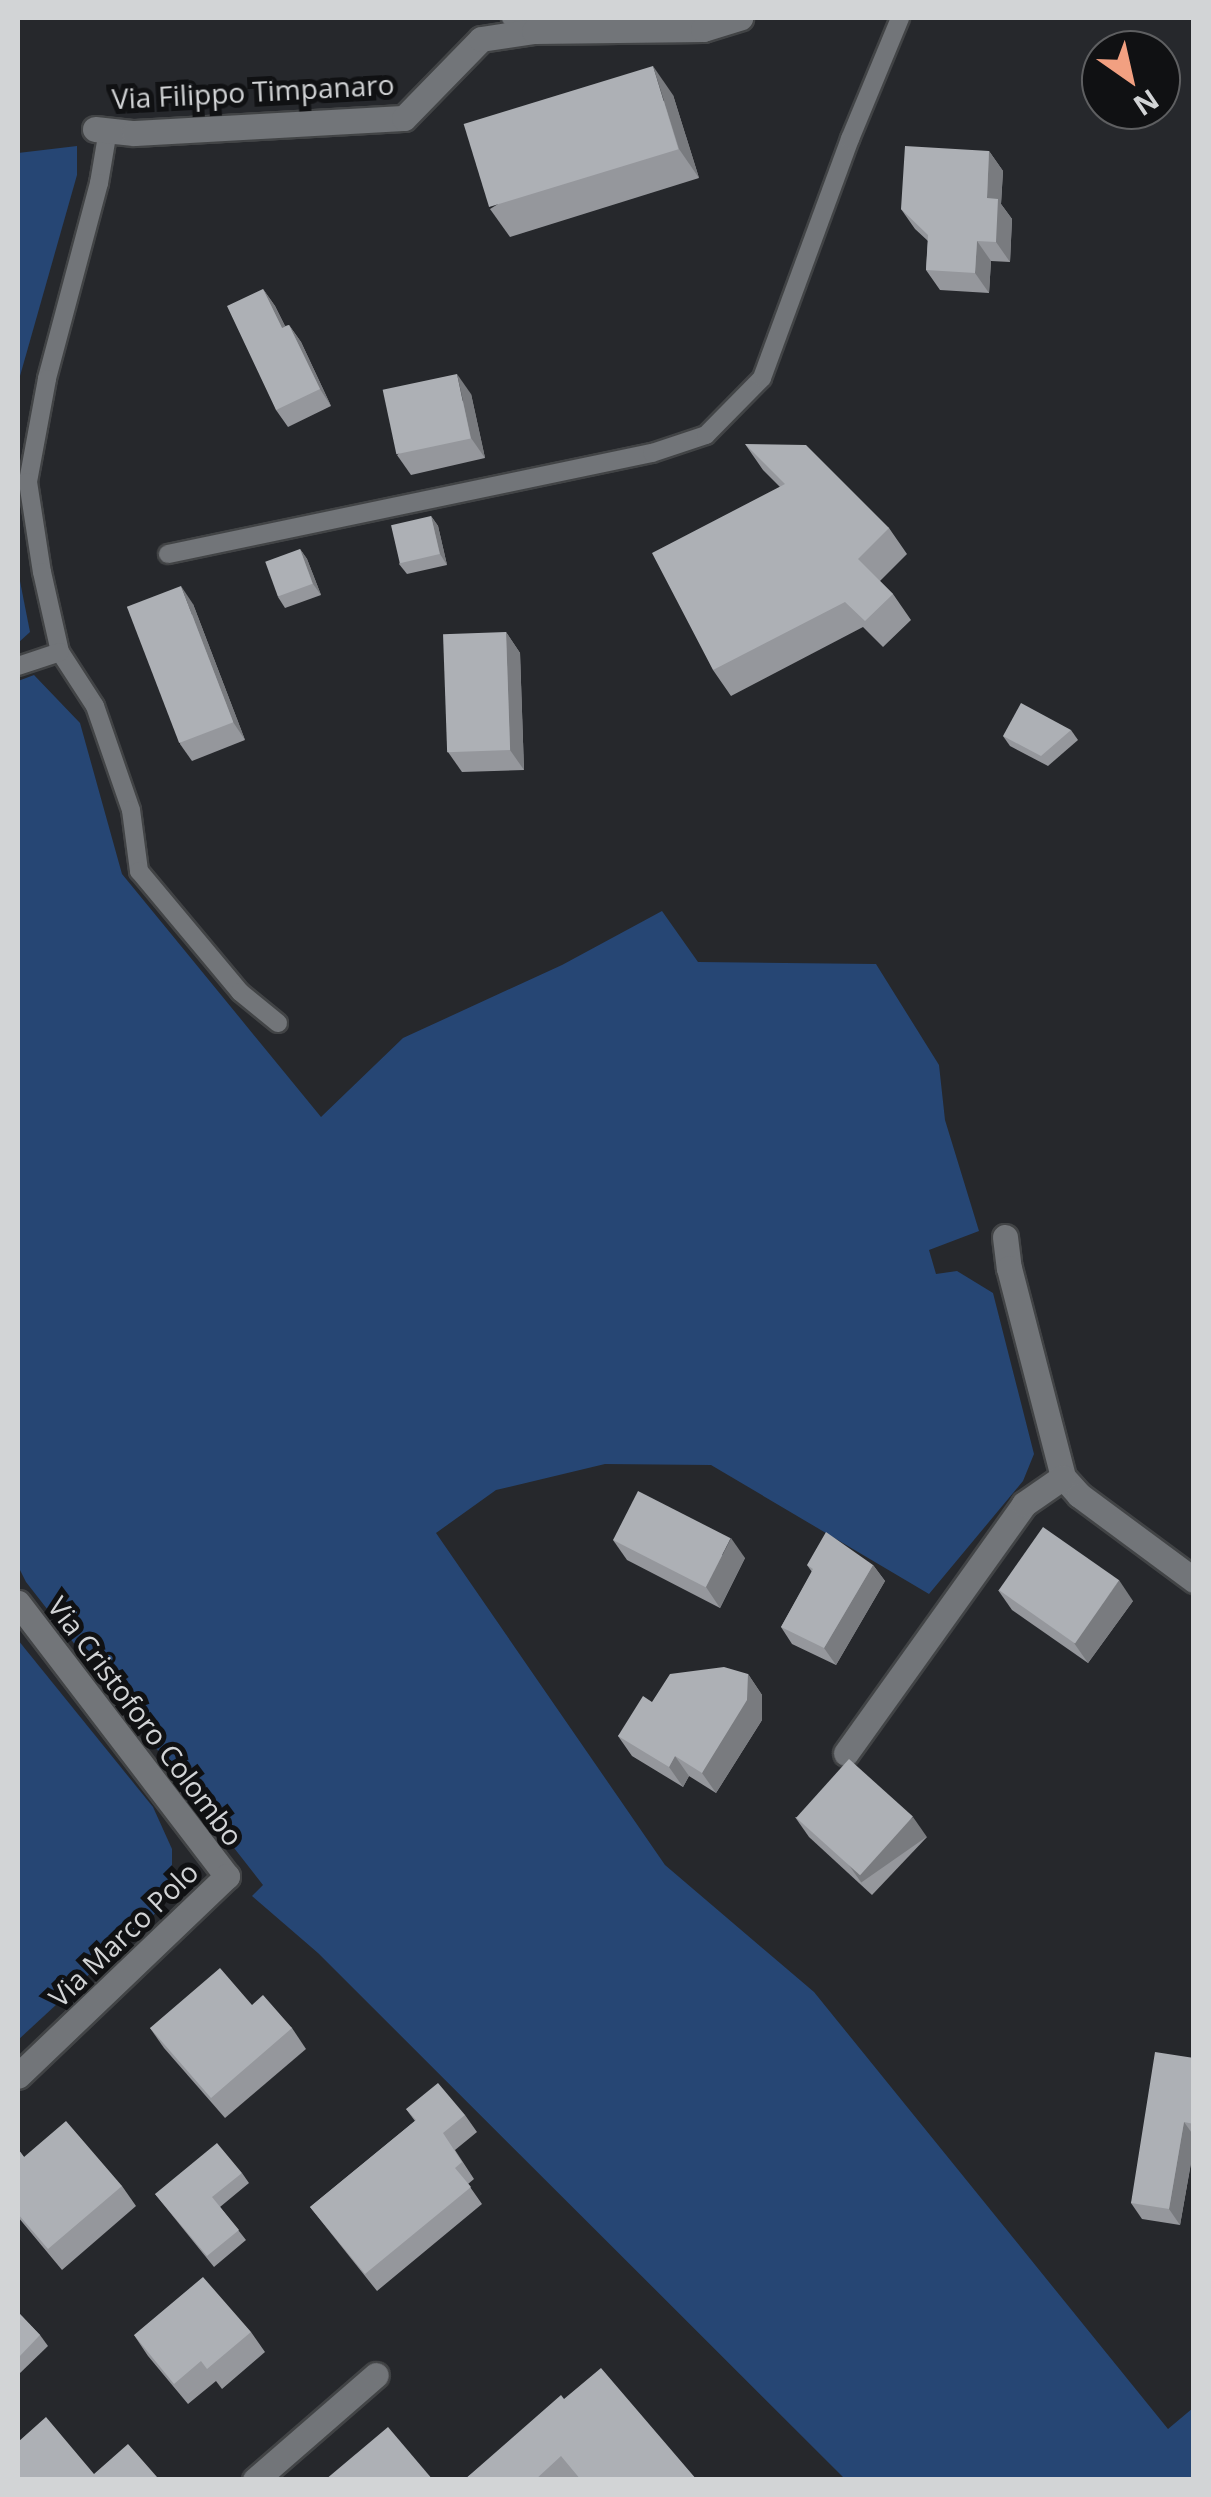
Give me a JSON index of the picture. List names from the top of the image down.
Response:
{
  "streets": {
    "street": ["Via Filippo Timpanaro", "Via Cristoforo Colombo", "Via Marco Polo"]
  },
  "crossings": [
    ["Via Cristoforo Colombo", "Via Marco Polo"]
  ],
  "north": "bottom right"
}
